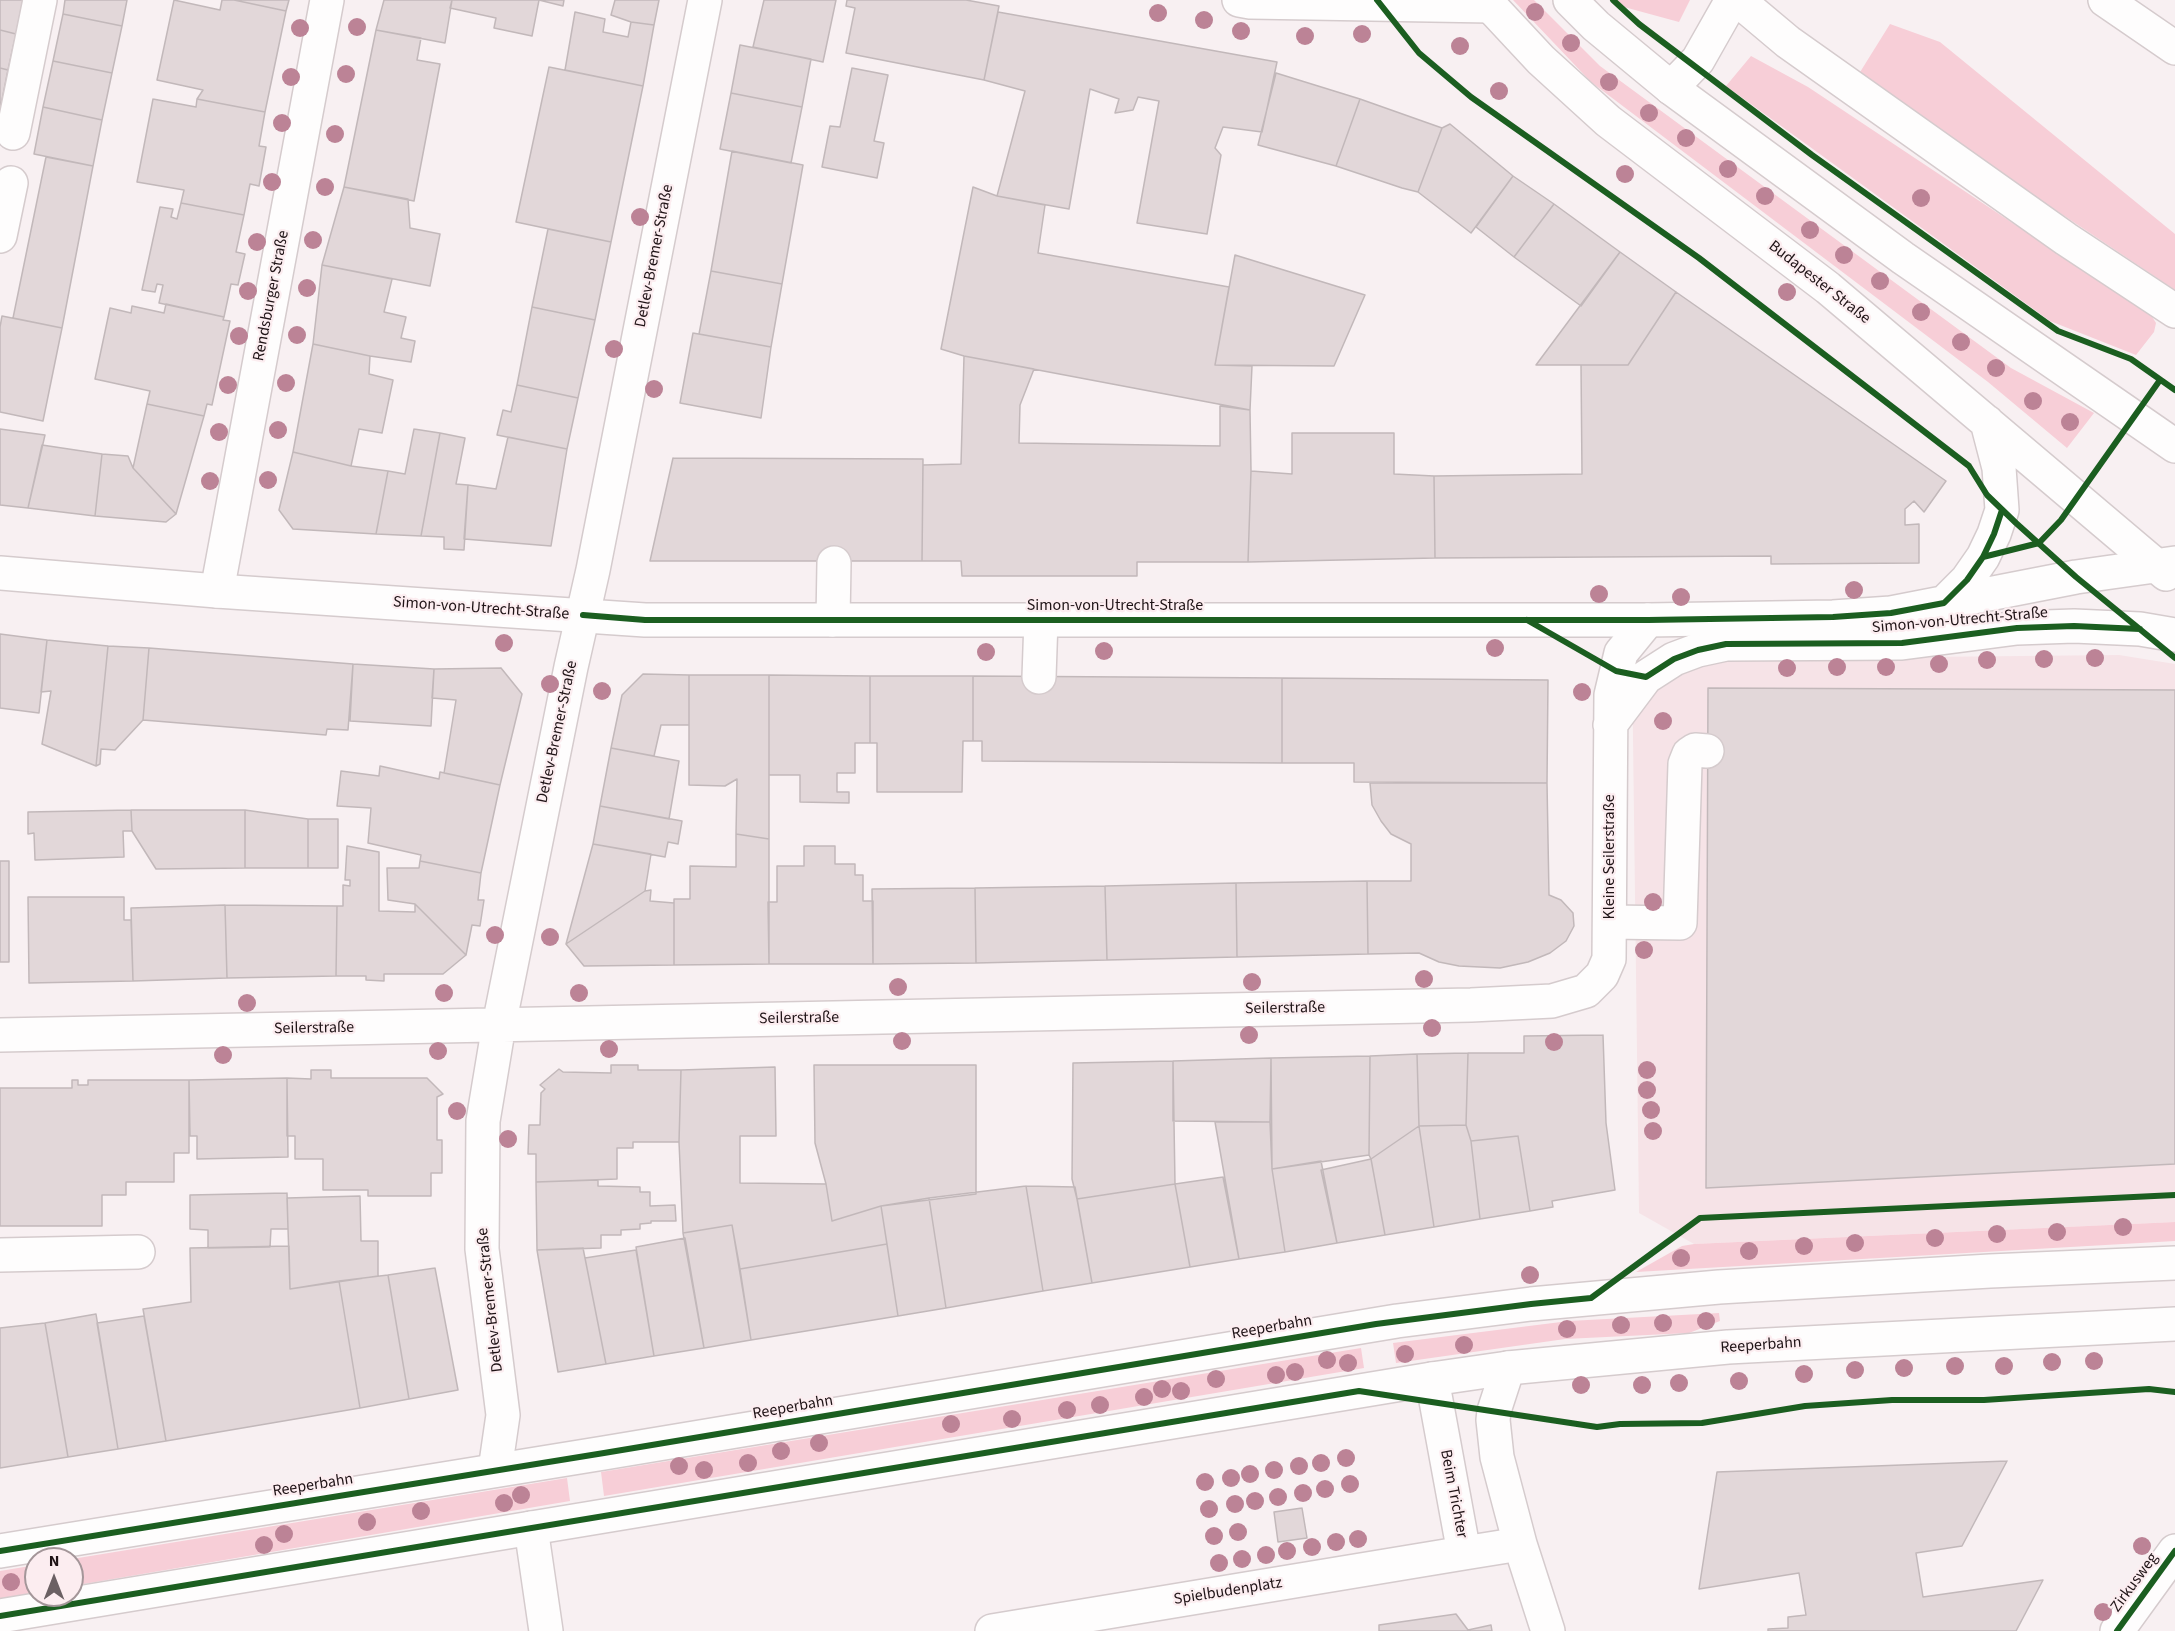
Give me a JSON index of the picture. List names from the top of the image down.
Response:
{
  "streets": {
    "main road": [
      "Detlev-Bremer-Straße",
      "Budapester Straße",
      "Rendsburger Straße",
      "Simon-von-Utrecht-Straße",
      "Kleine Seilerstraße",
      "Seilerstraße",
      "Reeperbahn",
      "Beim Trichter",
      "Zirkusweg",
      "Spielbudenplatz"
    ]
  },
  "crossings": [
    ["Detlev-Bremer-Straße", "Simon-von-Utrecht-Straße"],
    ["Detlev-Bremer-Straße", "Seilerstraße"],
    ["Detlev-Bremer-Straße", "Reeperbahn"],
    ["Budapester Straße", "Simon-von-Utrecht-Straße"],
    ["Rendsburger Straße", "Simon-von-Utrecht-Straße"],
    ["Simon-von-Utrecht-Straße", "Kleine Seilerstraße"],
    ["Kleine Seilerstraße", "Seilerstraße"],
    ["Reeperbahn", "Beim Trichter"],
    ["Beim Trichter", "Spielbudenplatz"]
  ],
  "north": "top"
}
